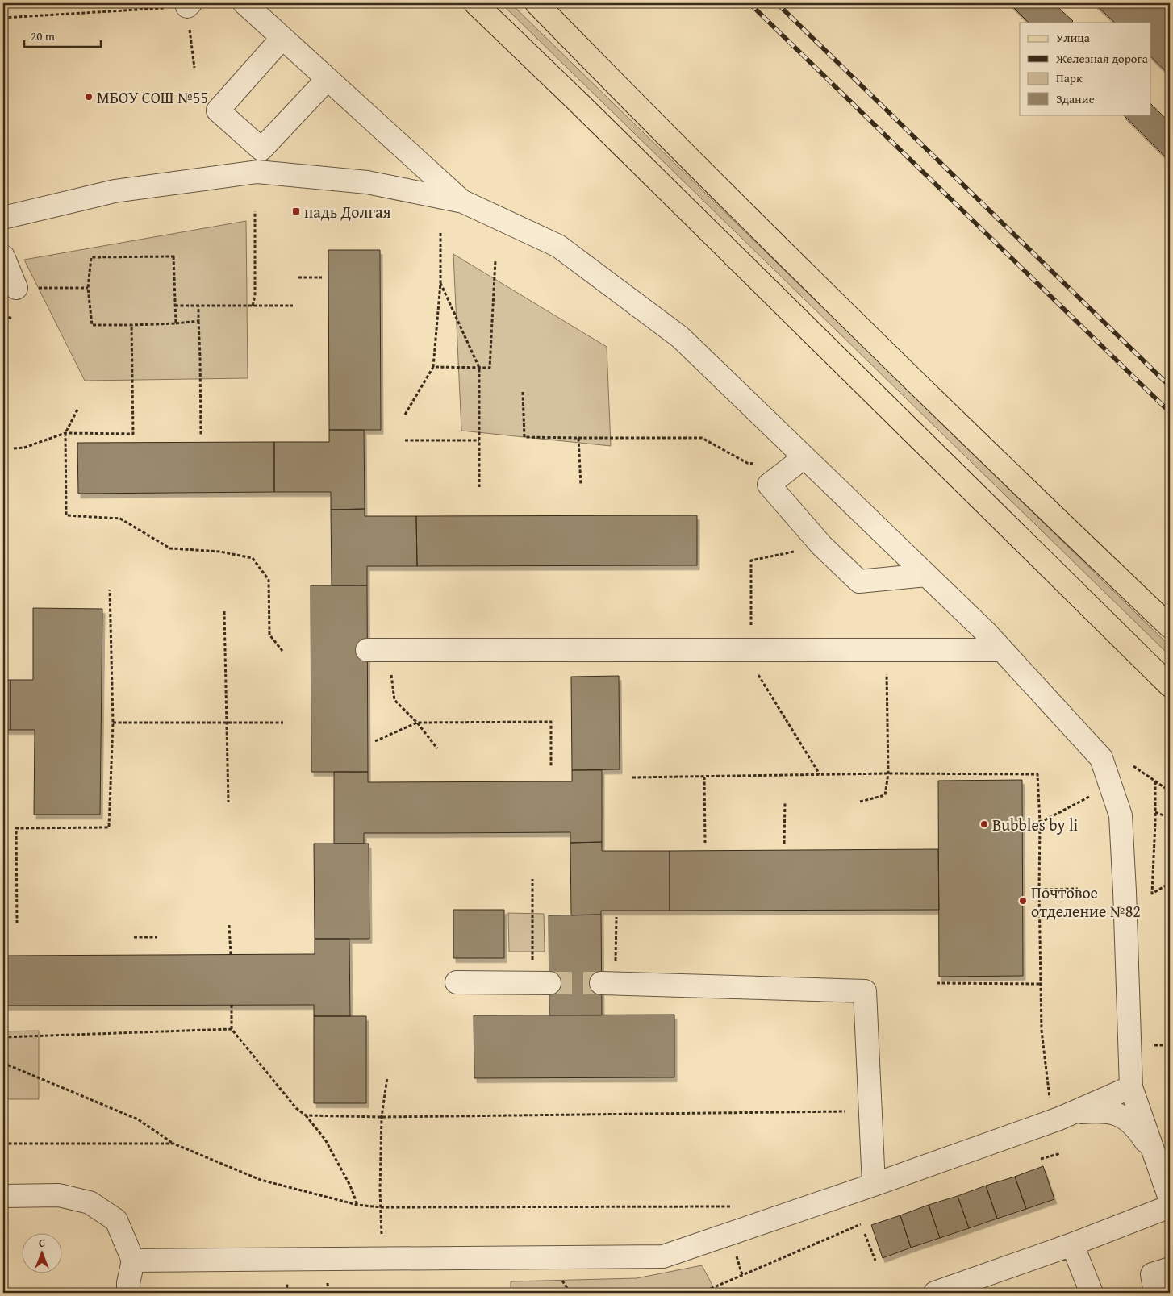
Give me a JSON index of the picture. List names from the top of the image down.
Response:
{
  "places": {
    "other": ["МБОУ СОШ №55", "Bubbles by li", "Почтовое отделение №82"],
    "transit": ["падь Долгая"]
  },
  "legend": [
    "Улица",
    "Железная дорога",
    "Парк",
    "Здание"
  ],
  "scale_bar": "20 m",
  "north": "top"
}
